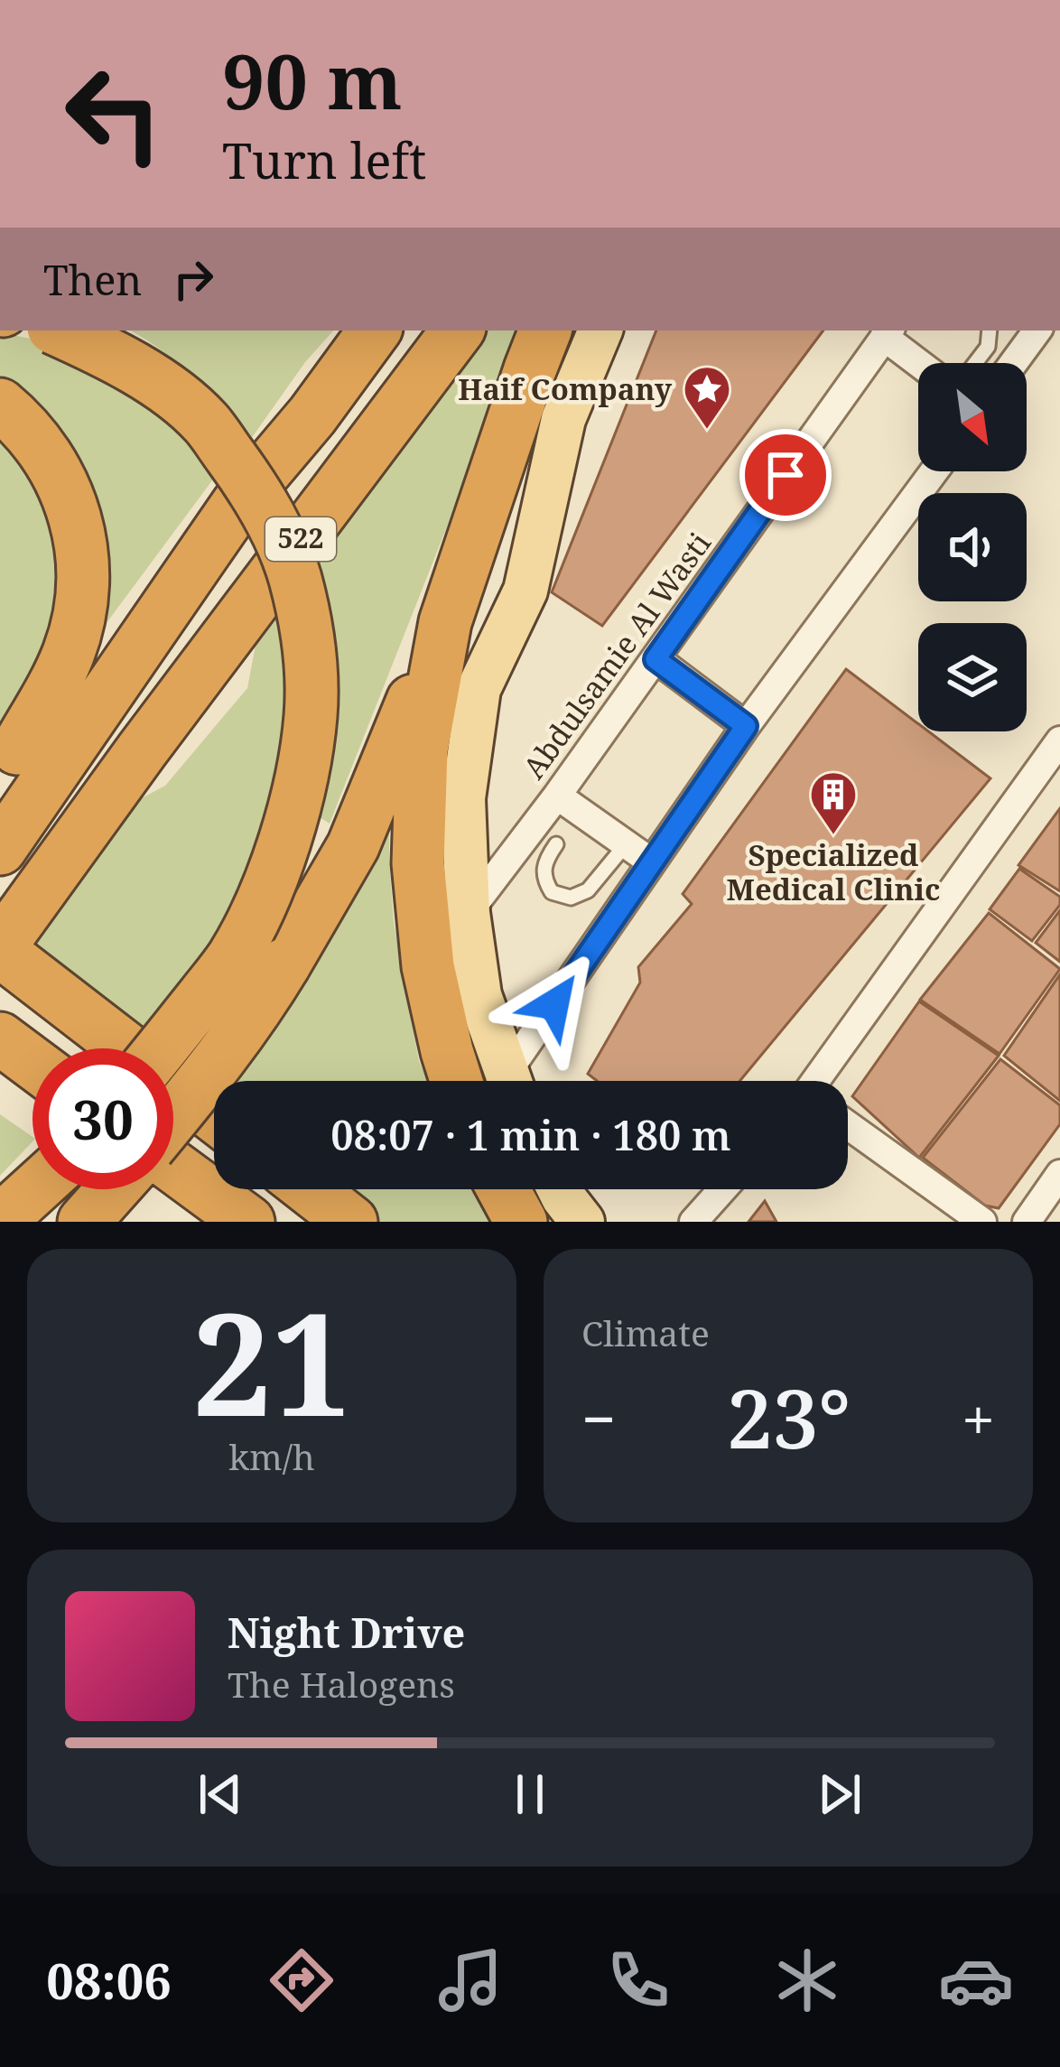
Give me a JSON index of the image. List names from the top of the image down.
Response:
{
  "streets": {
    "highway": ["522"],
    "street": ["Abdulsamie Al Wasti"]
  },
  "places": {
    "place": ["Haif Company"],
    "building": ["Specialized Medical Clinic"]
  },
  "north": "bottom right",
  "page": {
    "turn": ["90 m", "Turn left"],
    "then": "Then",
    "limit": "30",
    "trip": "08:07 · 1 min · 180 m",
    "tile": [
      ["21", "km/h"],
      "Climate"
    ],
    "heat": ["−", "23°", "+"],
    "song": ["Night Drive", "The Halogens"],
    "tabs": "08:06"
  }
}
